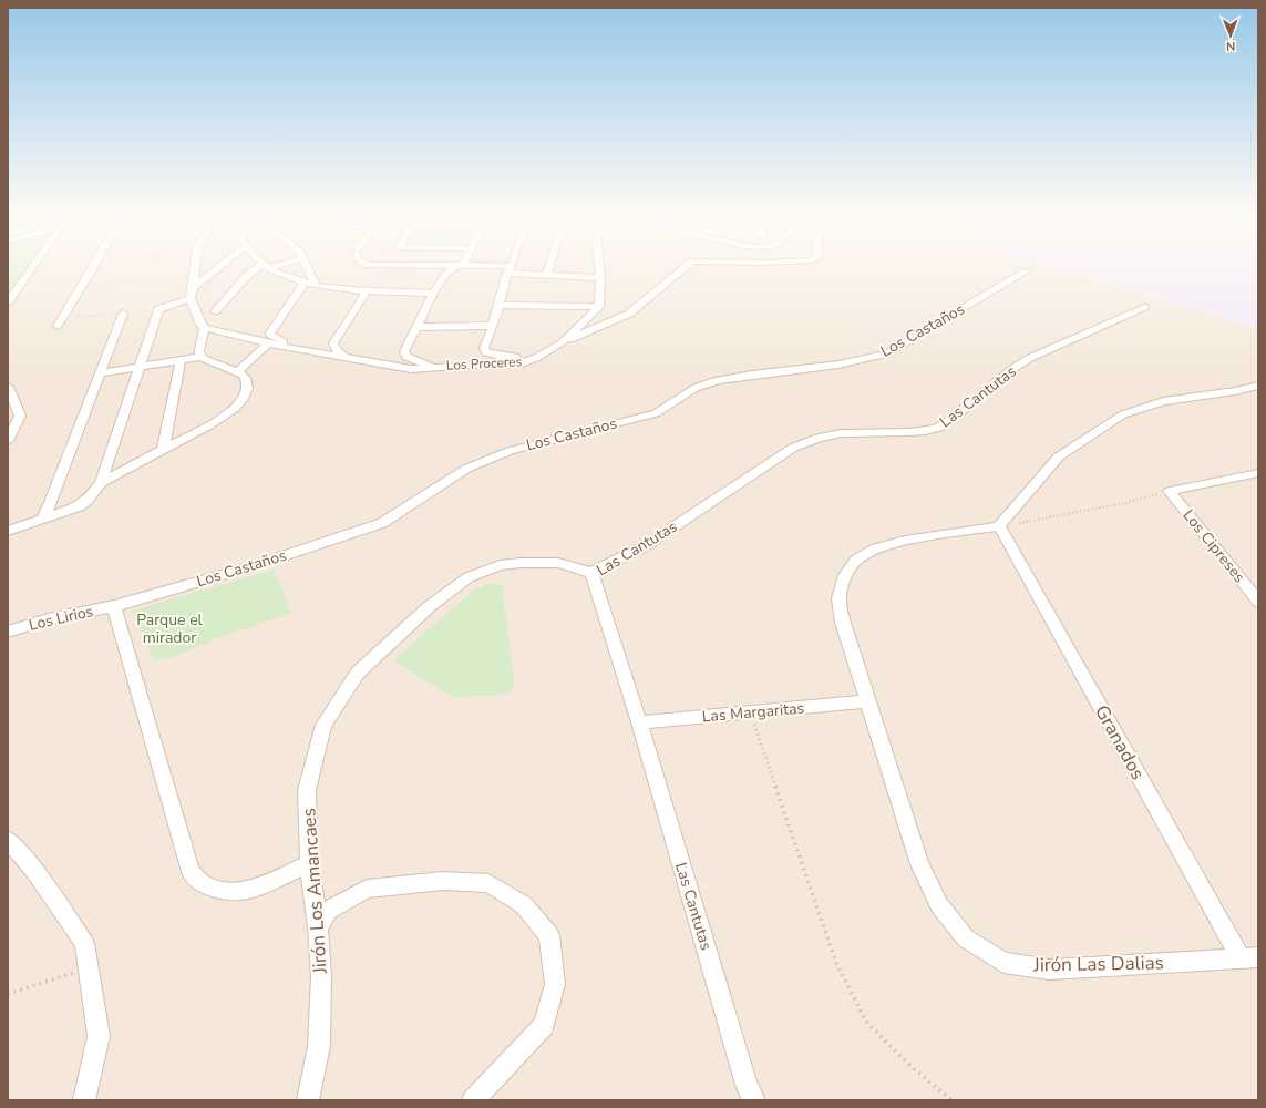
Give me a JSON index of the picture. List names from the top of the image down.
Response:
{
  "streets": {
    "street": [
      "Los Castaños",
      "Los Proceres",
      "Las Cantutas",
      "Los Cipreses",
      "Los Lirios",
      "Las Margaritas",
      "Granados",
      "Jirón Los Amancaes",
      "Jirón Las Dalias"
    ]
  },
  "crossings": [
    ["Los Castaños", "Los Lirios"],
    ["Las Cantutas", "Las Margaritas"],
    ["Las Cantutas", "Jirón Los Amancaes"],
    ["Las Margaritas", "Jirón Las Dalias"],
    ["Granados", "Jirón Las Dalias"]
  ],
  "parks": ["Parque el mirador"],
  "north": "bottom"
}
